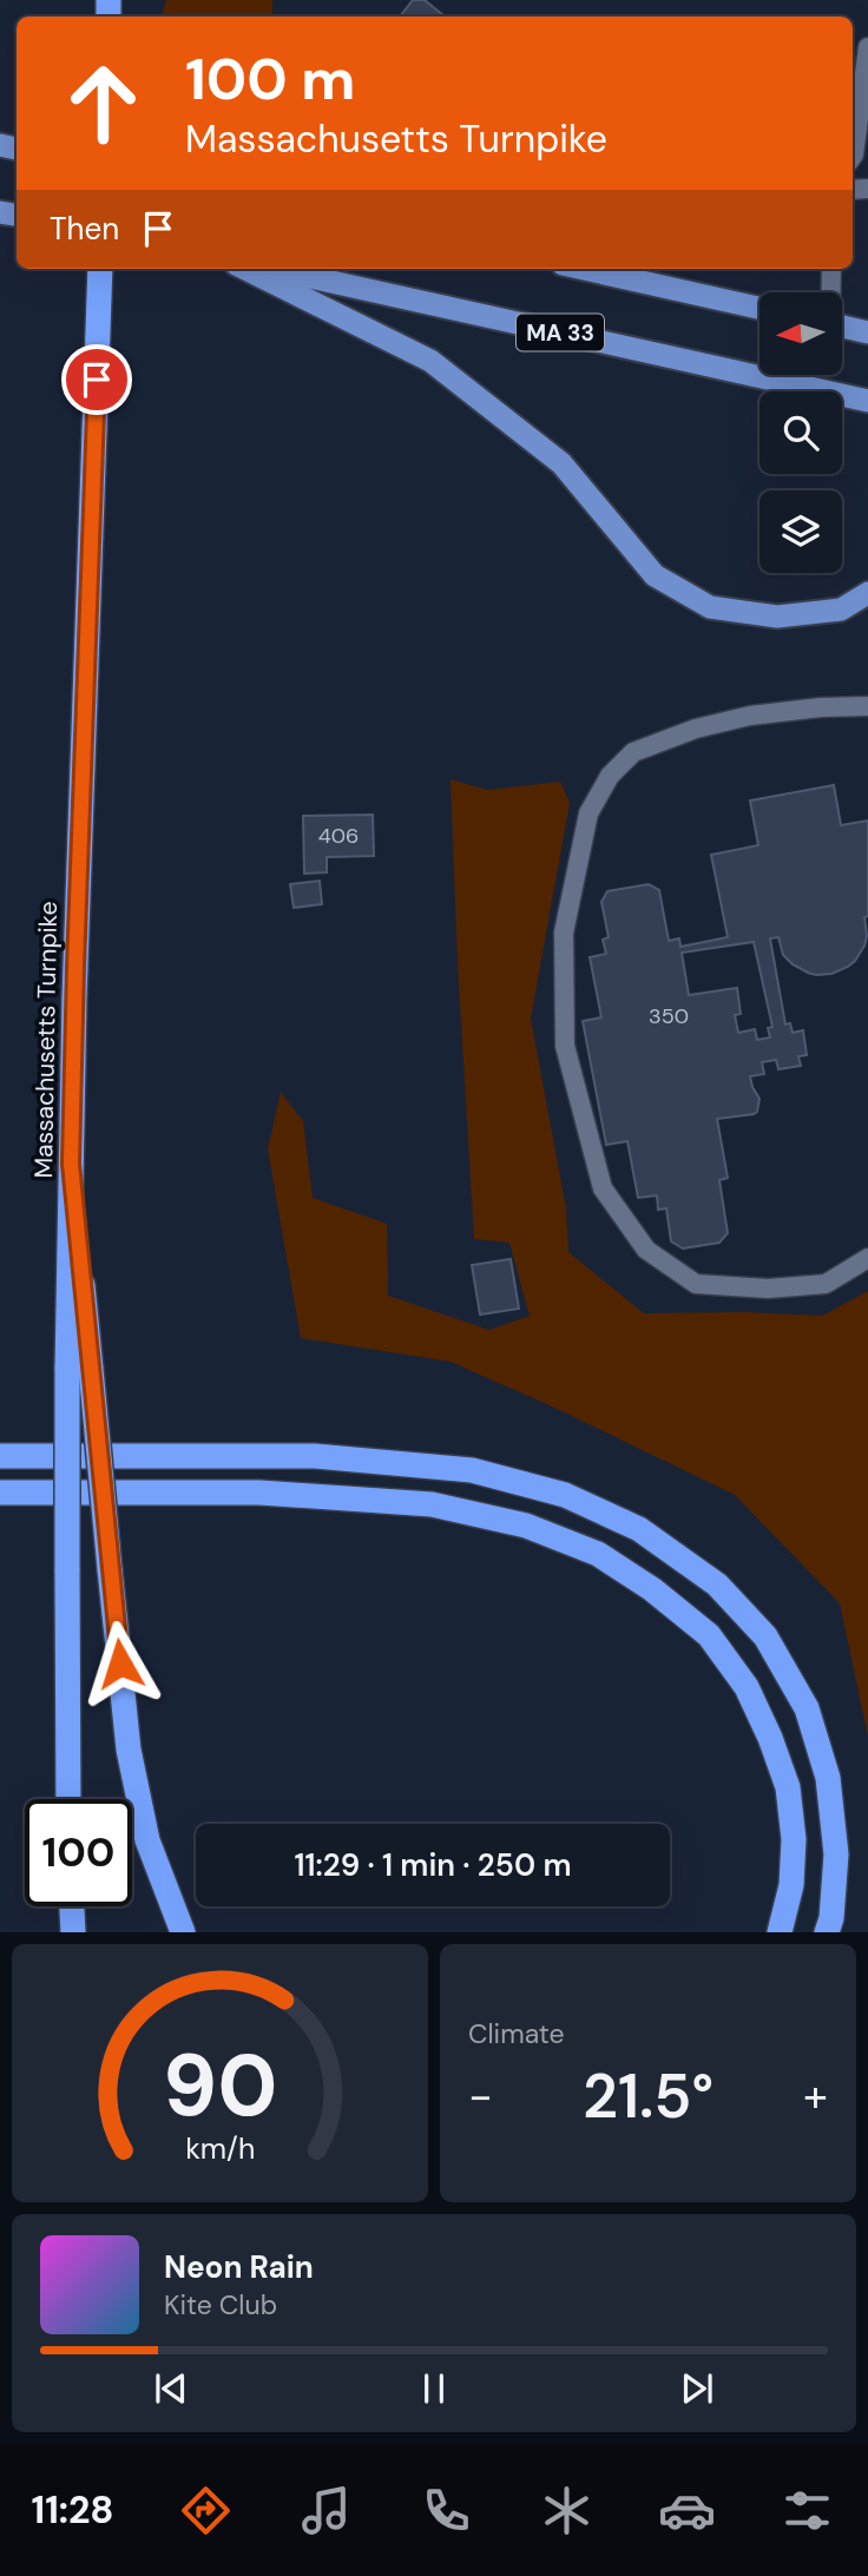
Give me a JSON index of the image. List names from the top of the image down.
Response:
{
  "streets": {
    "highway": ["Massachusetts Turnpike"],
    "main road": ["MA 33"]
  },
  "house_numbers": ["406", "350"],
  "north": "left",
  "page": {
    "turn": ["100 m", "Massachusetts Turnpike"],
    "then": "Then",
    "limit": "100",
    "trip": "11:29 · 1 min · 250 m",
    "tile": "Climate",
    "heat": ["−", "21.5°", "+"],
    "song": ["Neon Rain", "Kite Club"],
    "tabs": "11:28",
    "gauge": ["90", "km/h"]
  }
}
